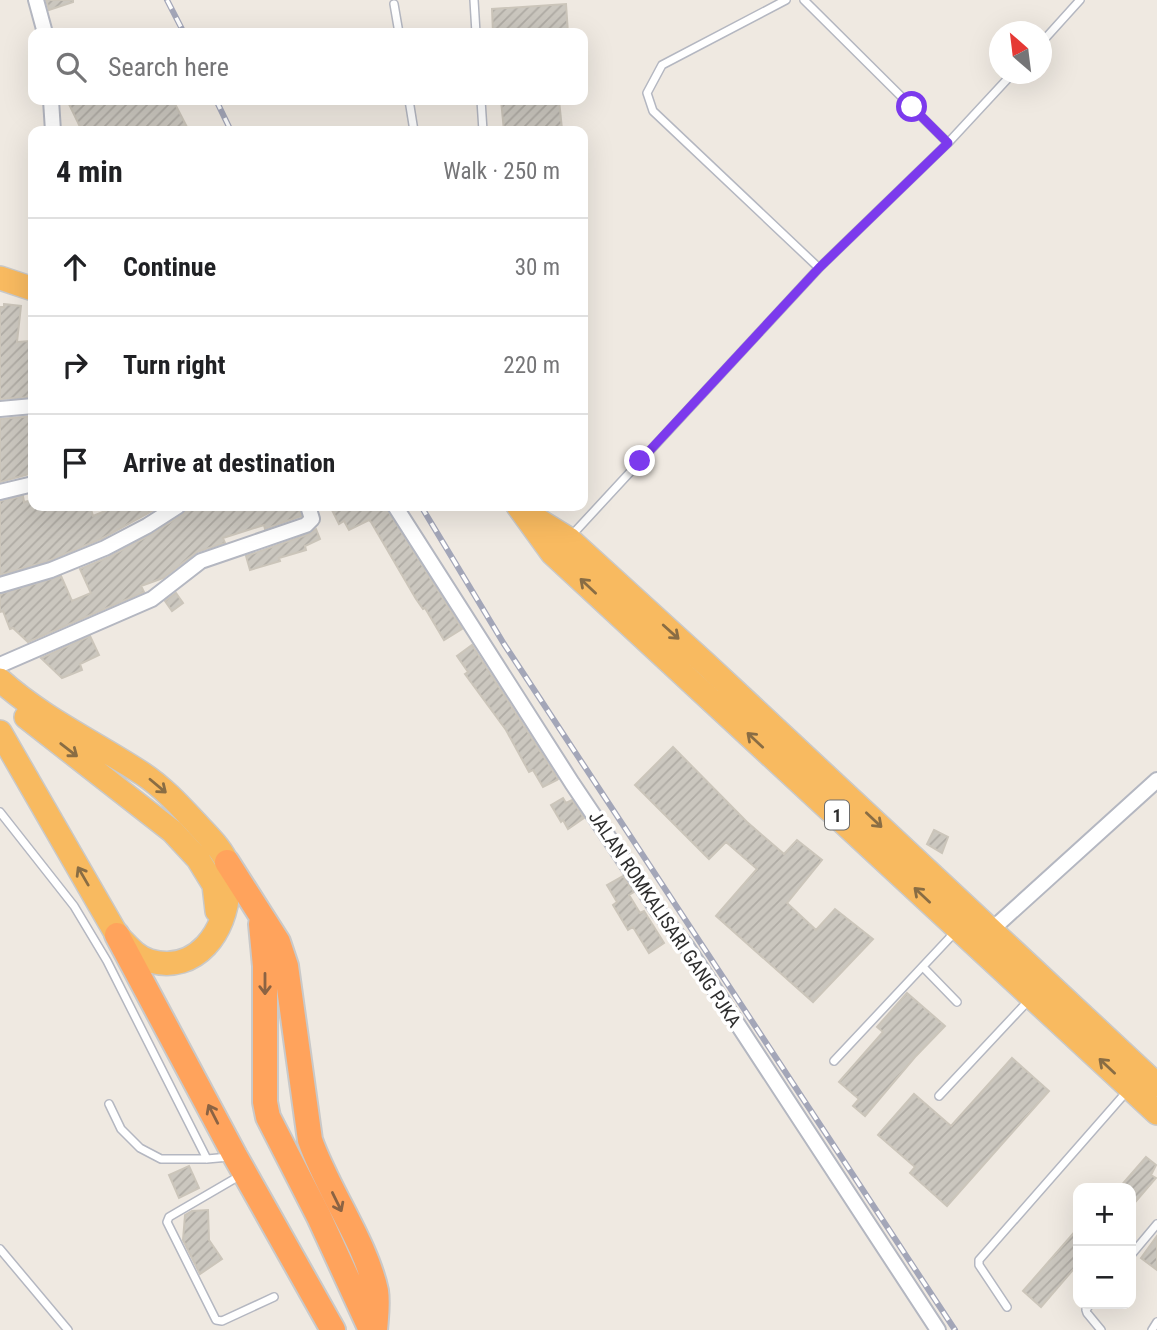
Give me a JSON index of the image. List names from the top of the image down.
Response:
{
  "streets": {
    "highway": ["1"],
    "street": ["JALAN ROMKALISARI GANG PJKA"]
  },
  "north": "top left",
  "page": {
    "search": "Search here",
    "heading": ["4 min", "Walk · 250 m"],
    "list": [
      ["Continue", "30 m"],
      ["Turn right", "220 m"],
      "Arrive at destination"
    ],
    "map_buttons": ["+", "−"]
  }
}
